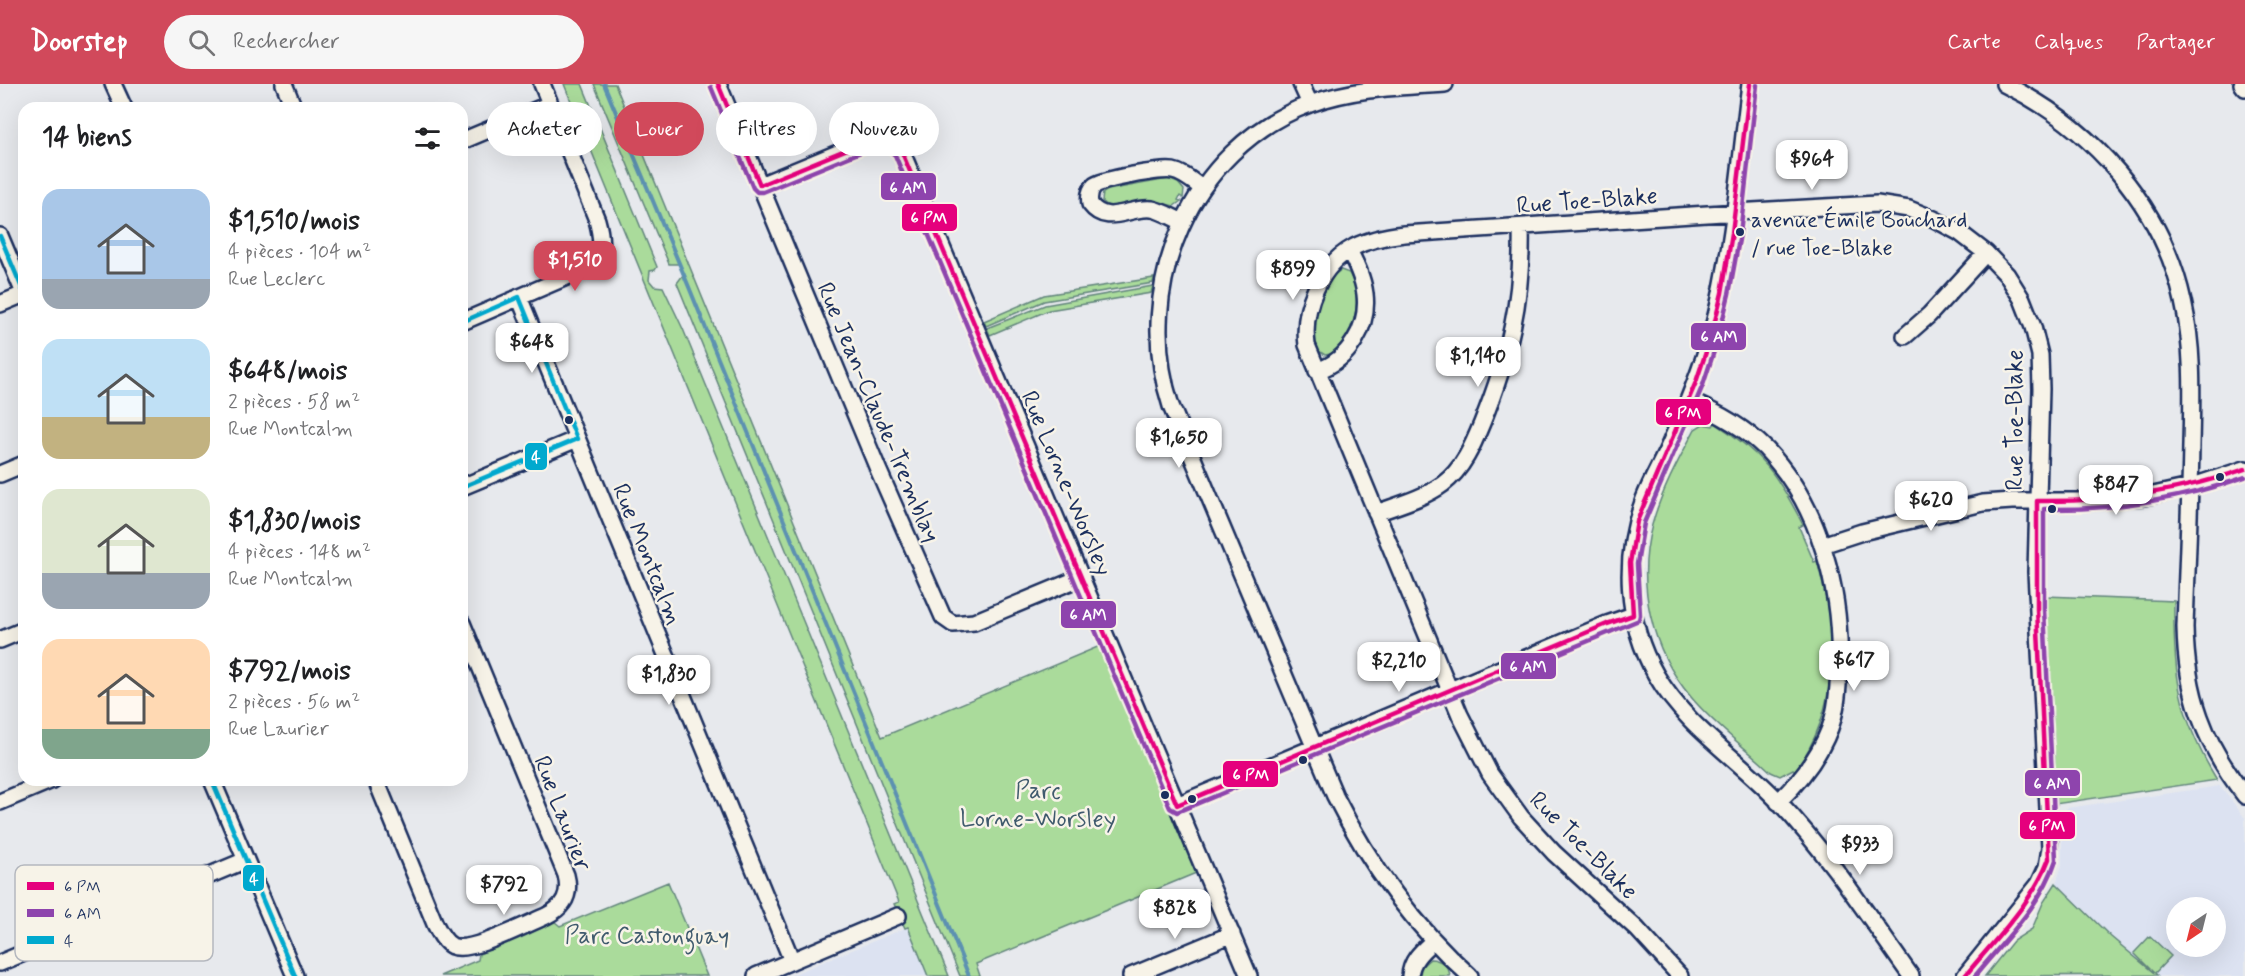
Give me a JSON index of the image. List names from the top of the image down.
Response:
{
  "streets": {
    "street": [
      "Rue Toe-Blake",
      "Rue Jean-Claude-Tremblay",
      "Rue Lorne-Worsley",
      "Rue Montcalm",
      "Rue Laurier"
    ]
  },
  "crossings": [
    ["Rue Jean-Claude-Tremblay", "Rue Lorne-Worsley"]
  ],
  "parks": ["Parc Lorne-Worsley", "Parc Castonguay"],
  "places": ["avenue Émile Bouchard / rue Toe-Blake"],
  "lines": ["transit line 4"],
  "legend": ["6 PM", "6 AM", "4"],
  "north": "bottom left",
  "page": {
    "header": "Doorstep",
    "search": "Rechercher",
    "nav": ["Carte", "Calques", "Partager"],
    "chip": [
      "Acheter",
      "Louer",
      "Filtres",
      "Nouveau"
    ],
    "heading": "14 biens",
    "price": [
      "$964",
      "$1,510",
      "$899",
      "$648",
      "$1,140",
      "$1,650",
      "$847",
      "$620",
      "$617",
      "$2,210",
      "$1,830",
      "$933",
      "$792",
      "$828"
    ],
    "list": [
      {
        "name": "$1,510/mois",
        "note": "4 pièces · 104 m² · Rue Leclerc"
      },
      {
        "name": "$648/mois",
        "note": "2 pièces · 58 m² · Rue Montcalm"
      },
      {
        "name": "$1,830/mois",
        "note": "4 pièces · 148 m² · Rue Montcalm"
      },
      {
        "name": "$792/mois",
        "note": "2 pièces · 56 m² · Rue Laurier"
      }
    ]
  }
}
